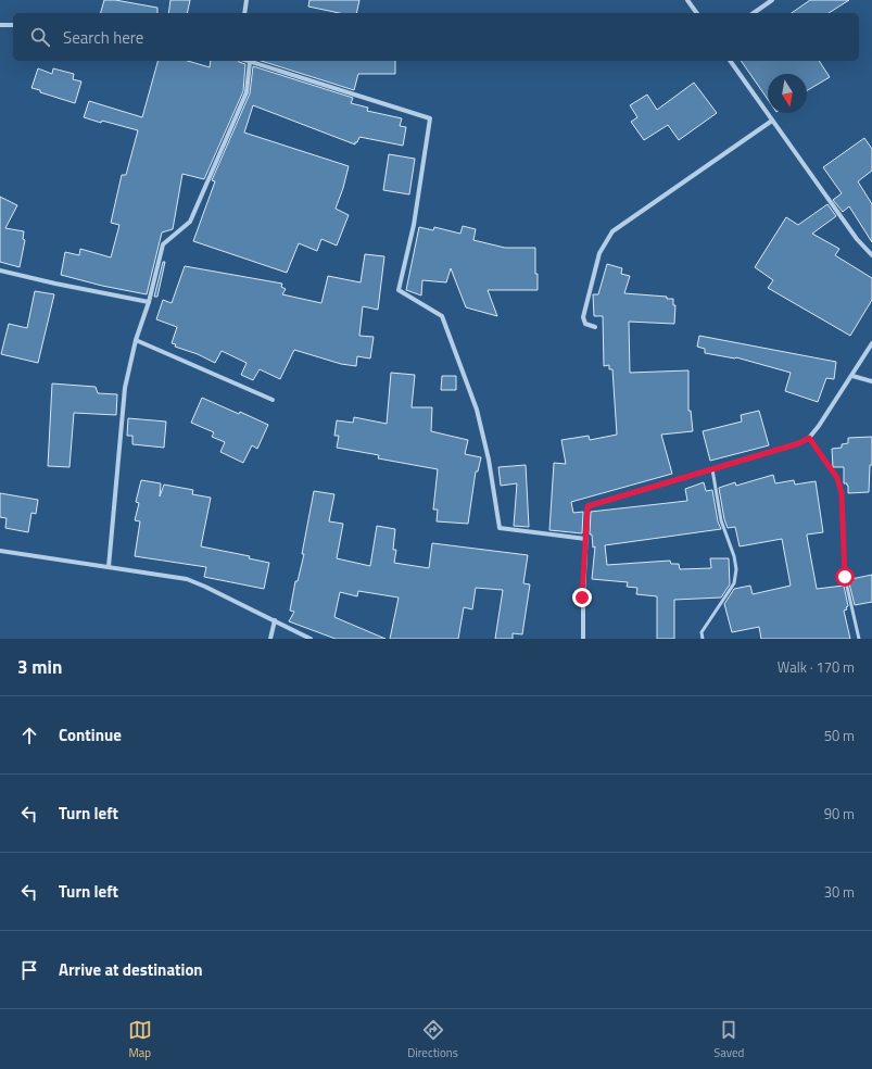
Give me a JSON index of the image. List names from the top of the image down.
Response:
{
  "north": "bottom",
  "page": {
    "search": "Search here",
    "heading": ["3 min", "Walk · 170 m"],
    "list": [
      ["Continue", "50 m"],
      ["Turn left", "90 m"],
      ["Turn left", "30 m"],
      "Arrive at destination"
    ],
    "nav": ["Map", "Directions", "Saved"]
  }
}
